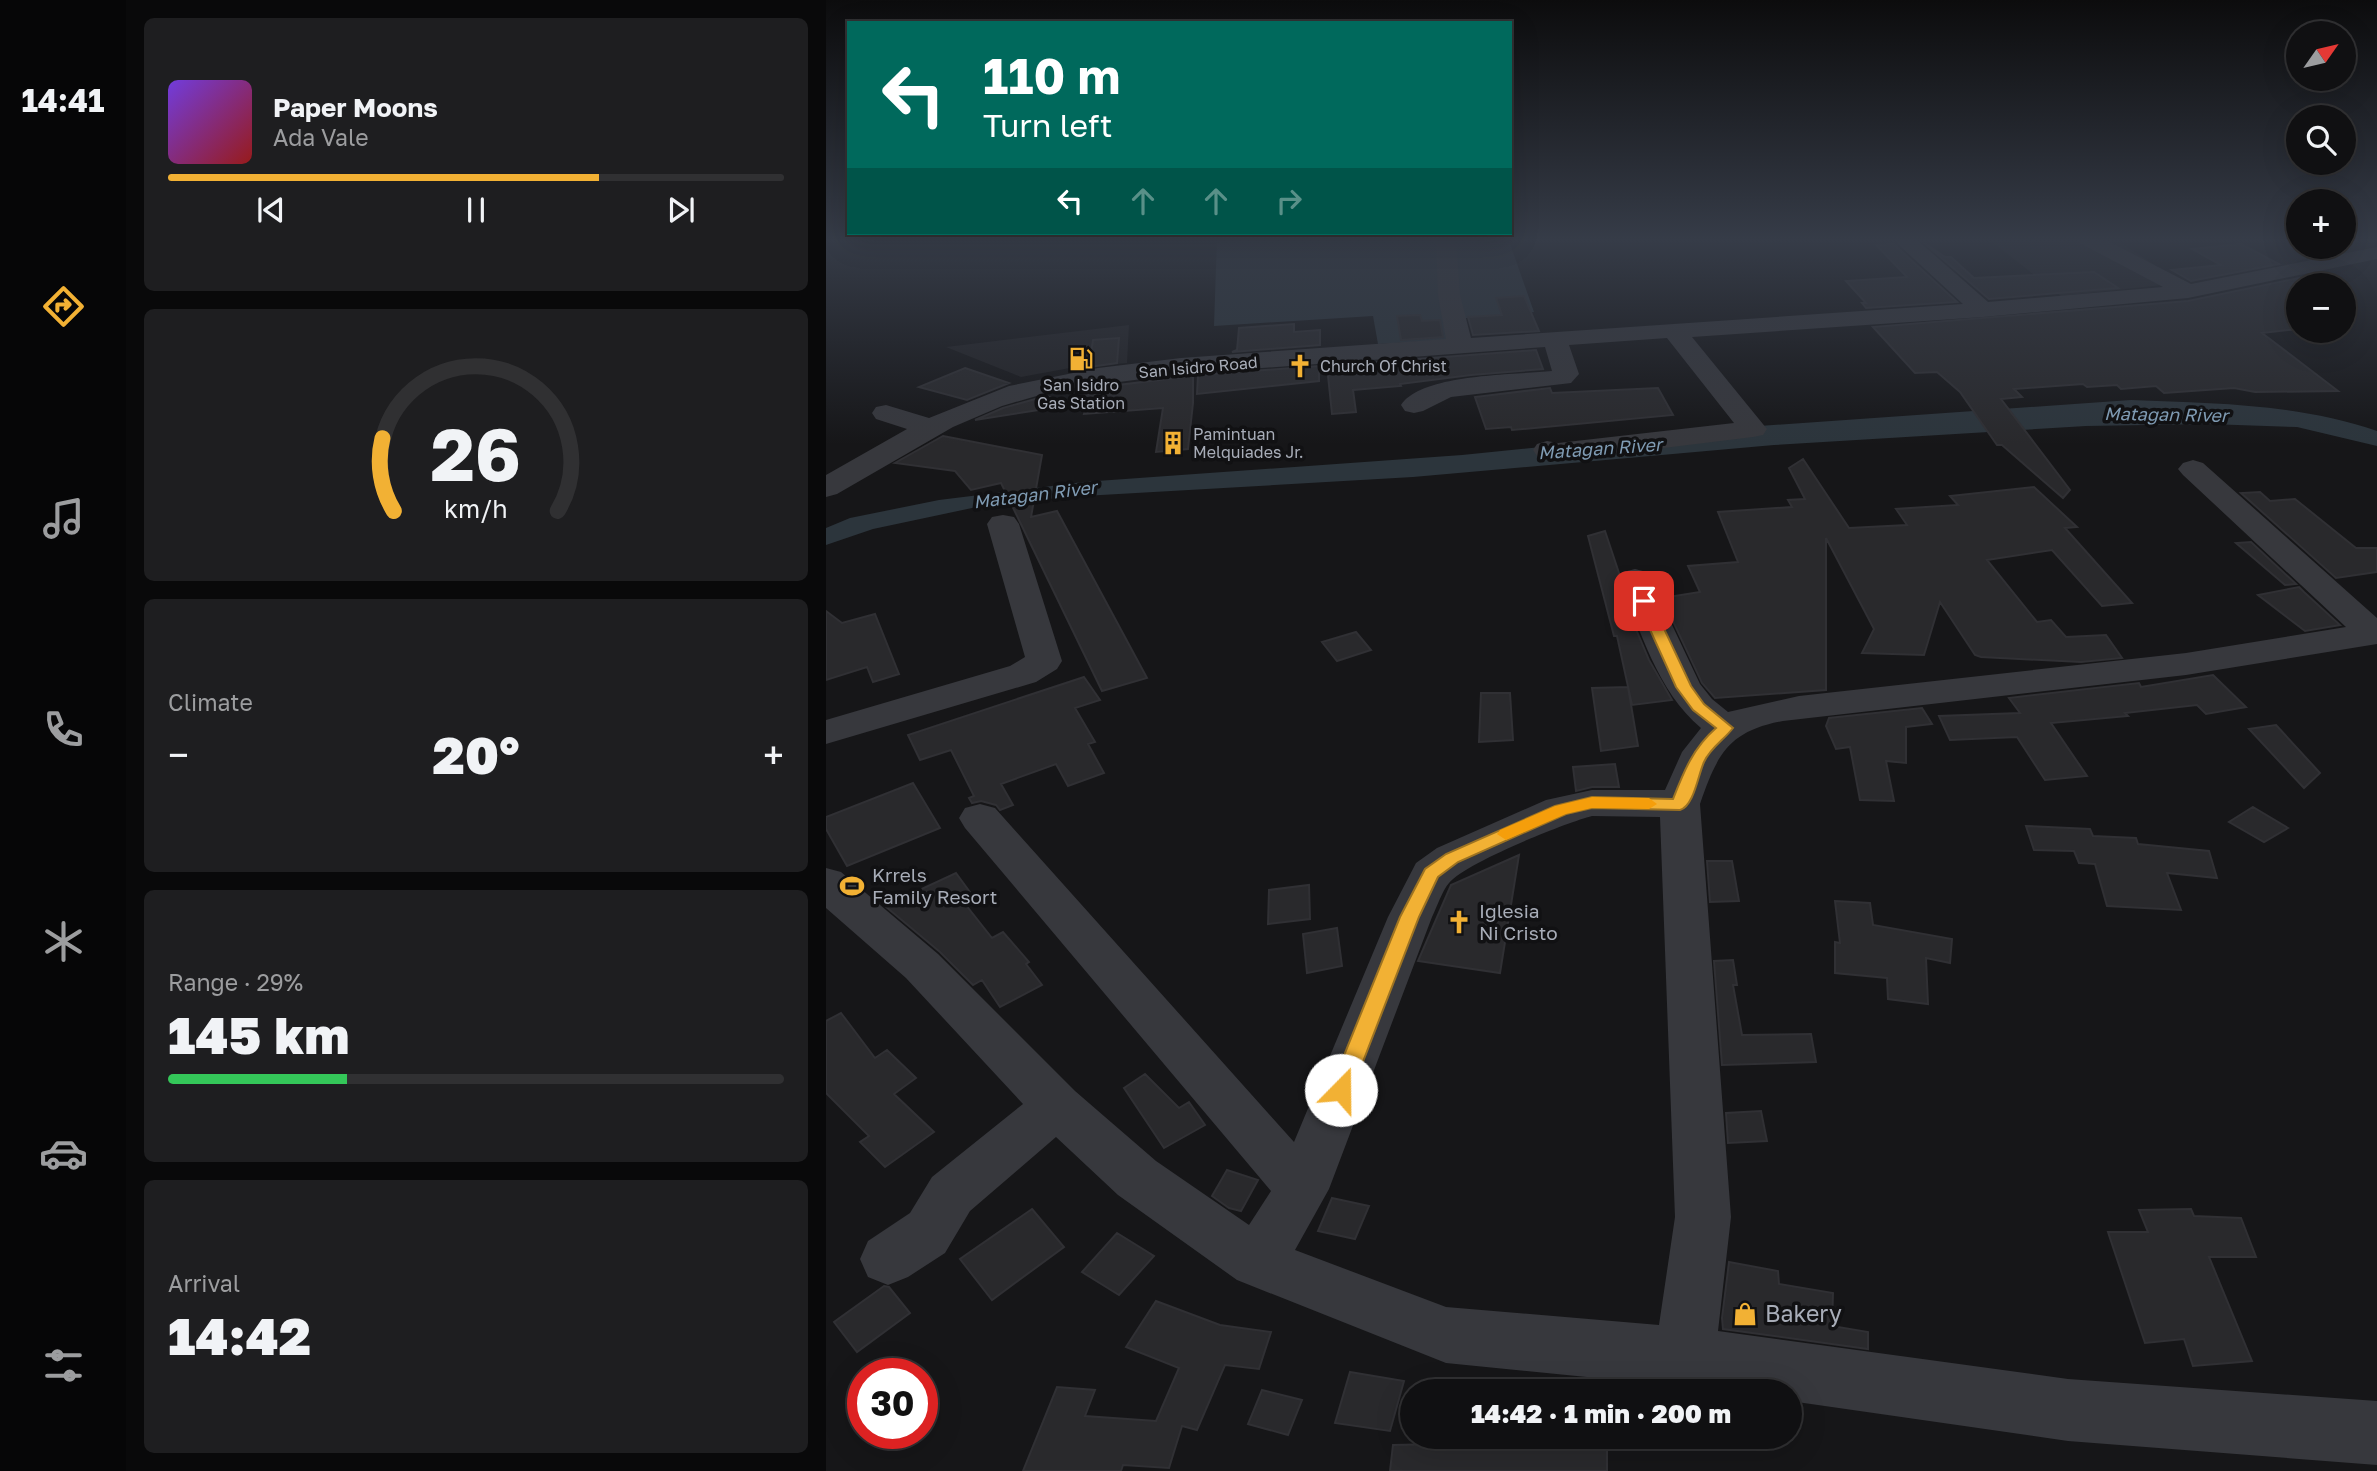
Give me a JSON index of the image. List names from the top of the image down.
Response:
{
  "streets": {
    "street": ["San Isidro Road"]
  },
  "water": ["Matagan River"],
  "places": {
    "fuel station": ["San Isidro Gas Station"],
    "church": ["Church Of Christ", "Iglesia Ni Cristo"],
    "building": ["Pamintuan Melquiades Jr."],
    "sports": ["Krrels Family Resort"],
    "shop": ["Bakery"]
  },
  "north": "top right",
  "page": {
    "tabs": "14:41",
    "map_buttons": ["+", "−"],
    "turn": ["110 m", "Turn left"],
    "song": ["Paper Moons", "Ada Vale"],
    "tile": [
      "Climate",
      ["Range · 29%", "145 km"],
      ["Arrival", "14:42"]
    ],
    "heat": ["−", "20°", "+"],
    "limit": "30",
    "trip": "14:42 · 1 min · 200 m",
    "gauge": ["26", "km/h"]
  }
}
